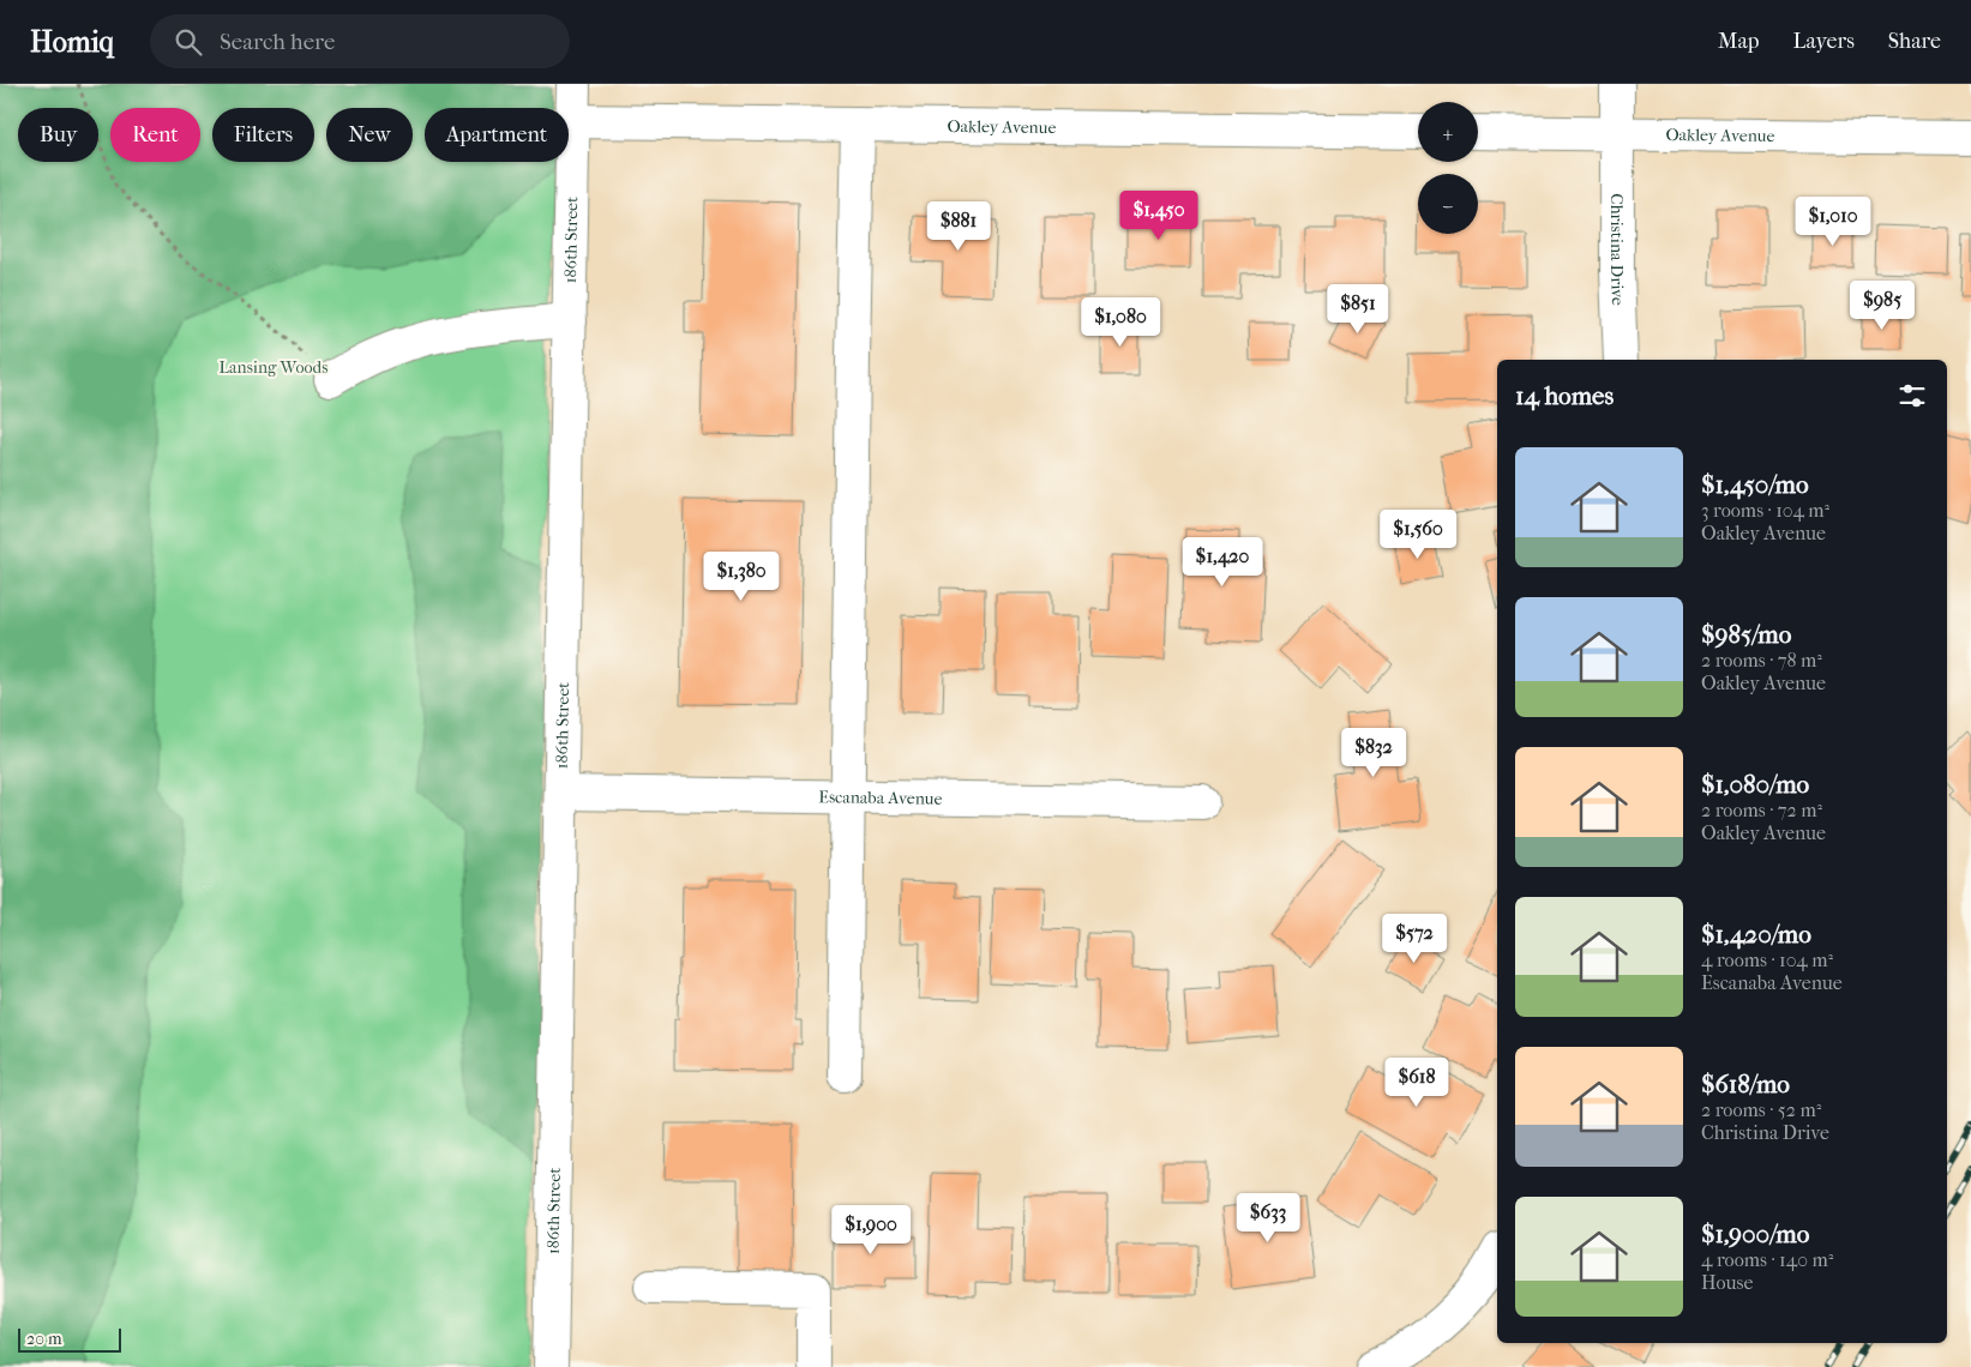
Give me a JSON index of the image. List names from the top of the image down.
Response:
{
  "streets": {
    "street": [
      "Oakley Avenue",
      "186th Street",
      "Christina Drive",
      "Escanaba Avenue"
    ]
  },
  "crossings": [
    ["Oakley Avenue", "186th Street"],
    ["Oakley Avenue", "Christina Drive"],
    ["186th Street", "Escanaba Avenue"]
  ],
  "parks": ["Lansing Woods"],
  "scale_bar": "20 m",
  "page": {
    "header": "Homiq",
    "search": "Search here",
    "nav": ["Map", "Layers", "Share"],
    "map_buttons": ["+", "−"],
    "chip": [
      "Buy",
      "Rent",
      "Filters",
      "New",
      "Apartment"
    ],
    "price": [
      "$1,450",
      "$1,010",
      "$881",
      "$985",
      "$851",
      "$1,080",
      "$1,560",
      "$1,420",
      "$1,380",
      "$832",
      "$572",
      "$618",
      "$633",
      "$1,900"
    ],
    "heading": "14 homes",
    "list": [
      {
        "name": "$1,450/mo",
        "note": "3 rooms · 104 m² · Oakley Avenue"
      },
      {
        "name": "$985/mo",
        "note": "2 rooms · 78 m² · Oakley Avenue"
      },
      {
        "name": "$1,080/mo",
        "note": "2 rooms · 72 m² · Oakley Avenue"
      },
      {
        "name": "$1,420/mo",
        "note": "4 rooms · 104 m² · Escanaba Avenue"
      },
      {
        "name": "$618/mo",
        "note": "2 rooms · 52 m² · Christina Drive"
      },
      {
        "name": "$1,900/mo",
        "note": "4 rooms · 140 m² · House"
      }
    ],
    "scale": "20 m"
  }
}
